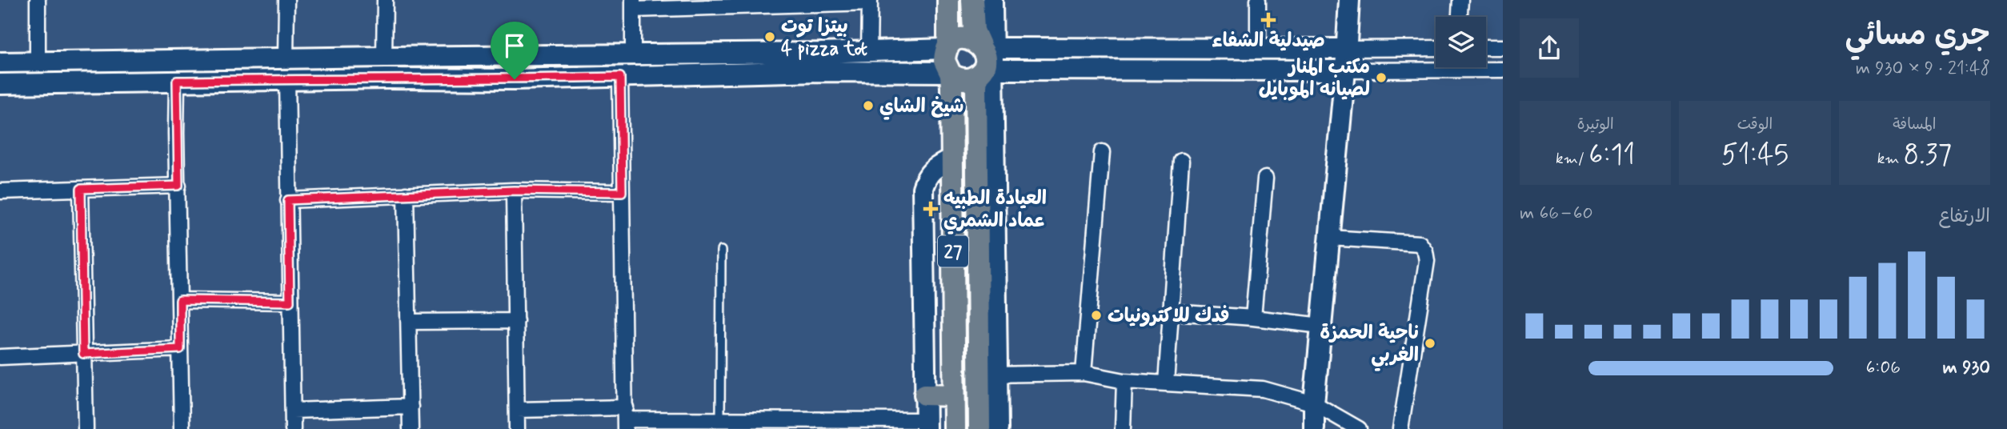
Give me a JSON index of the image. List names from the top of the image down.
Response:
{
  "streets": {
    "main road": ["27"]
  },
  "places": {
    "health": ["صيدلية الشفاء", "العيادة الطبيه عماد الشمري"],
    "other": [
      "بيتزا توت 4 pizza tot",
      "مكتب المنار لصيانه الموبايل",
      "شيخ الشاي",
      "فدك للاكترونيات",
      "ناحية الحمزة الغربي"
    ]
  },
  "page": {
    "heading": ["جري مسائي", "21:48 · 9 × 930 m"],
    "stats": [
      ["المسافة", "8.37 km"],
      ["الوقت", "51:45"],
      ["الوتيرة", "6:11 /km"]
    ],
    "chart": ["الارتفاع", "60–66 m"],
    "list": [
      {
        "name": "930 m",
        "note": "6:06"
      }
    ]
  }
}
